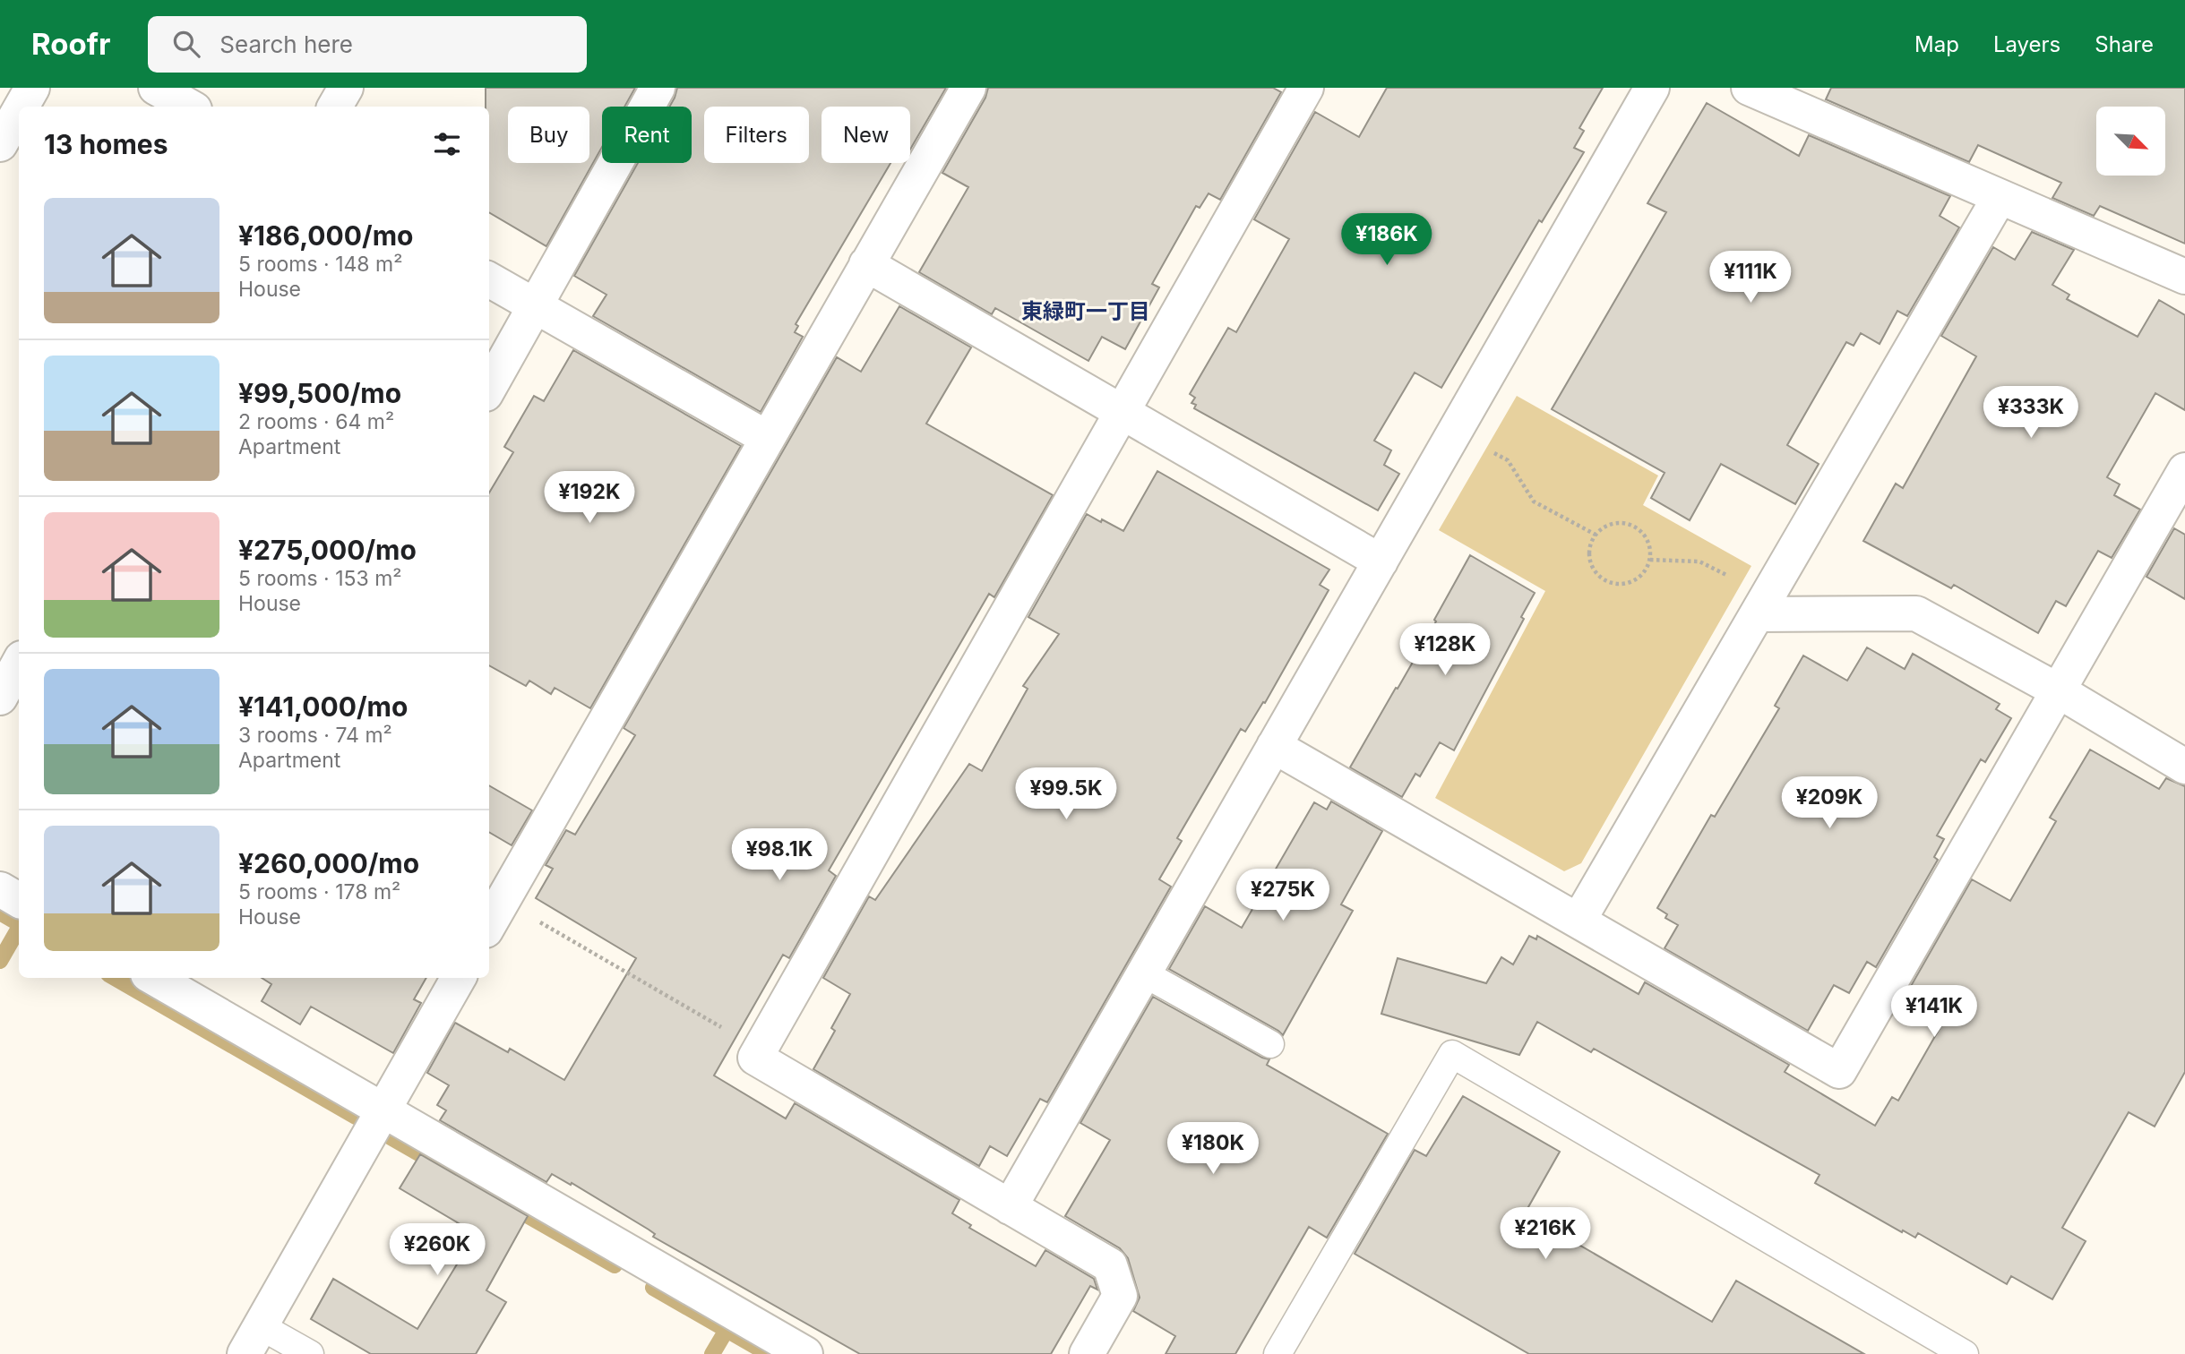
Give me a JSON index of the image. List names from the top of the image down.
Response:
{
  "districts": ["東緑町一丁目"],
  "north": "bottom right",
  "page": {
    "header": "Roofr",
    "search": "Search here",
    "nav": ["Map", "Layers", "Share"],
    "chip": [
      "Buy",
      "Rent",
      "Filters",
      "New"
    ],
    "heading": "13 homes",
    "list": [
      {
        "name": "¥186,000/mo",
        "note": "5 rooms · 148 m² · House"
      },
      {
        "name": "¥99,500/mo",
        "note": "2 rooms · 64 m² · Apartment"
      },
      {
        "name": "¥275,000/mo",
        "note": "5 rooms · 153 m² · House"
      },
      {
        "name": "¥141,000/mo",
        "note": "3 rooms · 74 m² · Apartment"
      },
      {
        "name": "¥260,000/mo",
        "note": "5 rooms · 178 m² · House"
      }
    ],
    "price": [
      "¥186K",
      "¥111K",
      "¥333K",
      "¥192K",
      "¥128K",
      "¥99.5K",
      "¥209K",
      "¥98.1K",
      "¥275K",
      "¥141K",
      "¥180K",
      "¥216K",
      "¥260K"
    ]
  }
}
